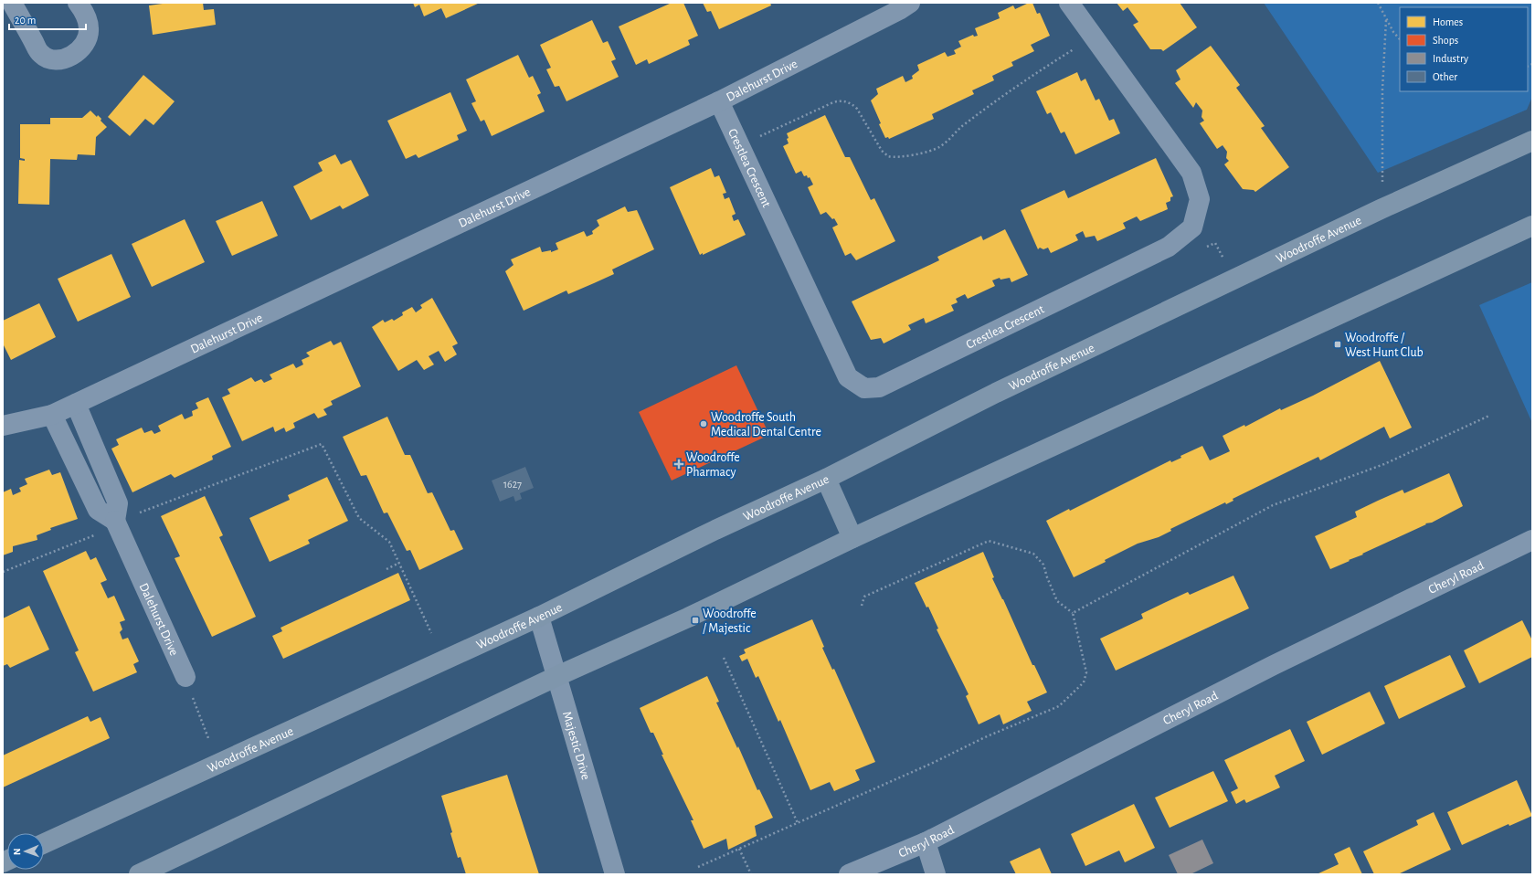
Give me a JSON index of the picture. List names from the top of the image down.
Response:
{
  "streets": {
    "main road": ["Woodroffe Avenue"],
    "street": [
      "Dalehurst Drive",
      "Crestlea Crescent",
      "Cheryl Road",
      "Majestic Drive"
    ]
  },
  "crossings": [
    ["Dalehurst Drive", "Crestlea Crescent"],
    ["Woodroffe Avenue", "Majestic Drive"]
  ],
  "places": {
    "transit": ["Woodroffe / West Hunt Club", "Woodroffe / Majestic"],
    "other": ["Woodroffe South Medical Dental Centre"],
    "health": ["Woodroffe Pharmacy"]
  },
  "house_numbers": ["1627"],
  "legend": [
    "Homes",
    "Shops",
    "Industry",
    "Other"
  ],
  "scale_bar": "20 m",
  "north": "left"
}
